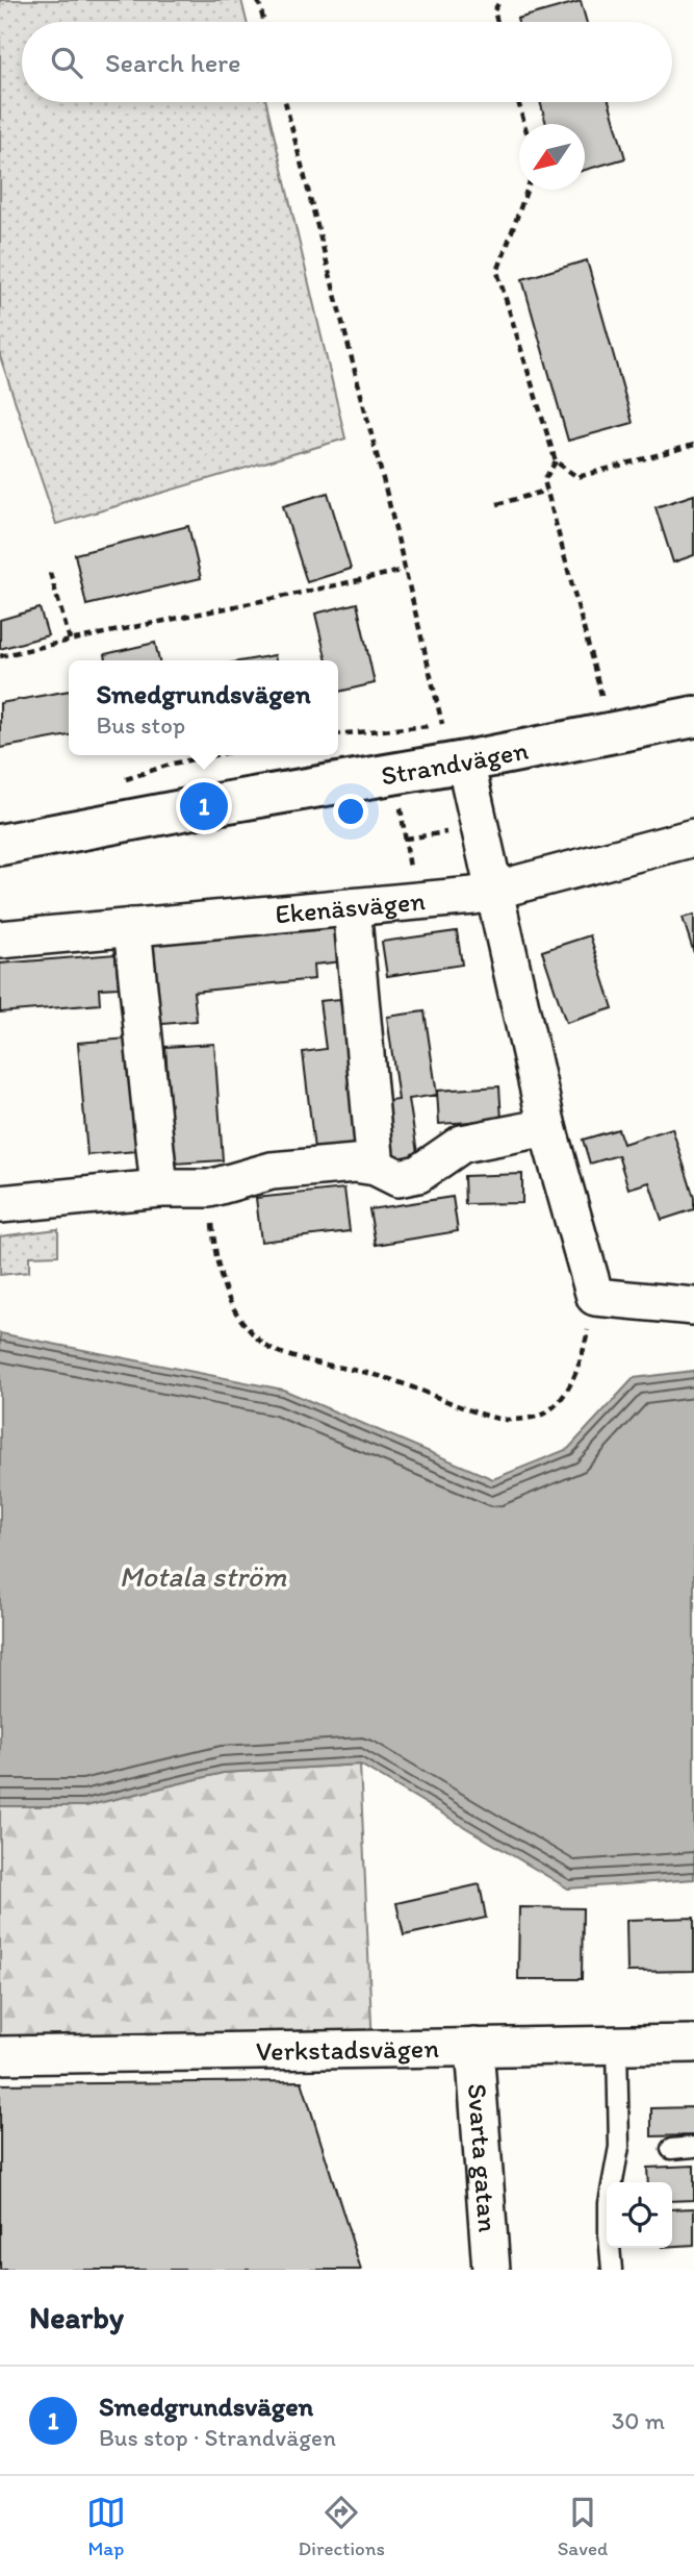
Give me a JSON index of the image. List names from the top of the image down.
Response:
{
  "streets": {
    "street": [
      "Strandvägen",
      "Ekenäsvägen",
      "Verkstadsvägen",
      "Svarta gatan"
    ]
  },
  "crossings": [
    ["Verkstadsvägen", "Svarta gatan"]
  ],
  "water": ["Motala ström"],
  "north": "bottom left",
  "page": {
    "search": "Search here",
    "popup": ["Smedgrundsvägen", "Bus stop"],
    "pins": "1",
    "heading": "Nearby",
    "list": [
      {
        "mark": "1",
        "name": "Smedgrundsvägen",
        "note": "Bus stop · Strandvägen",
        "value": "30 m"
      }
    ],
    "nav": ["Map", "Directions", "Saved"]
  }
}
